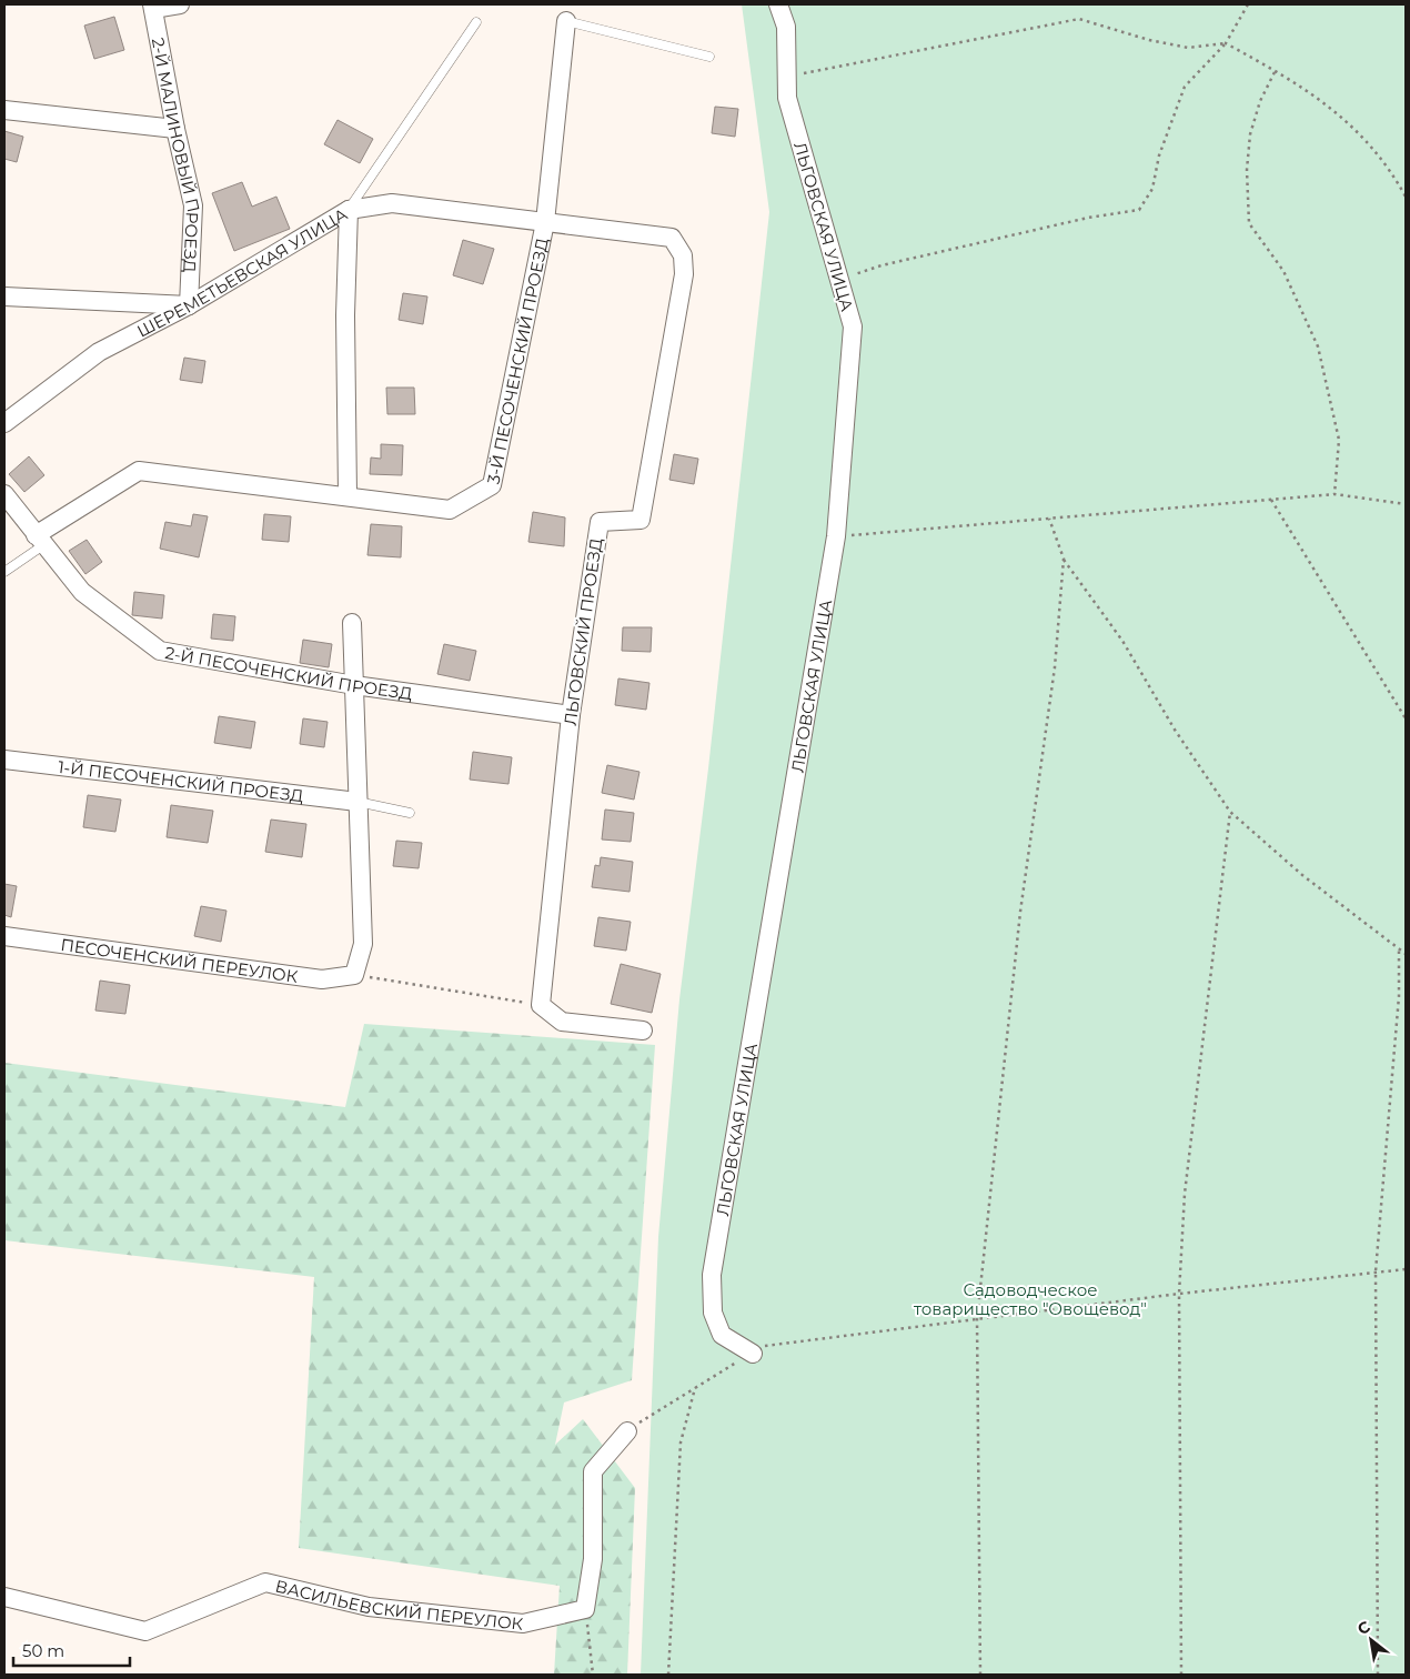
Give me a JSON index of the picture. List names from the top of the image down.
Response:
{
  "streets": {
    "street": [
      "2-Й МАЛИНОВЫЙ ПРОЕЗД",
      "ЛЬГОВСКАЯ УЛИЦА",
      "ШЕРЕМЕТЬЕВСКАЯ УЛИЦА",
      "3-Й ПЕСОЧЕНСКИЙ ПРОЕЗД",
      "ЛЬГОВСКИЙ ПРОЕЗД",
      "2-Й ПЕСОЧЕНСКИЙ ПРОЕЗД",
      "1-Й ПЕСОЧЕНСКИЙ ПРОЕЗД",
      "ПЕСОЧЕНСКИЙ ПЕРЕУЛОК",
      "ВАСИЛЬЕВСКИЙ ПЕРЕУЛОК"
    ]
  },
  "crossings": [
    ["2-Й МАЛИНОВЫЙ ПРОЕЗД", "ШЕРЕМЕТЬЕВСКАЯ УЛИЦА"],
    ["ШЕРЕМЕТЬЕВСКАЯ УЛИЦА", "3-Й ПЕСОЧЕНСКИЙ ПРОЕЗД"],
    ["ШЕРЕМЕТЬЕВСКАЯ УЛИЦА", "ЛЬГОВСКИЙ ПРОЕЗД"],
    ["3-Й ПЕСОЧЕНСКИЙ ПРОЕЗД", "2-Й ПЕСОЧЕНСКИЙ ПРОЕЗД"],
    ["ЛЬГОВСКИЙ ПРОЕЗД", "2-Й ПЕСОЧЕНСКИЙ ПРОЕЗД"]
  ],
  "parks": ["Садоводческое товарищество \"Овощевод\""],
  "scale_bar": "50 m",
  "north": "top left"
}
